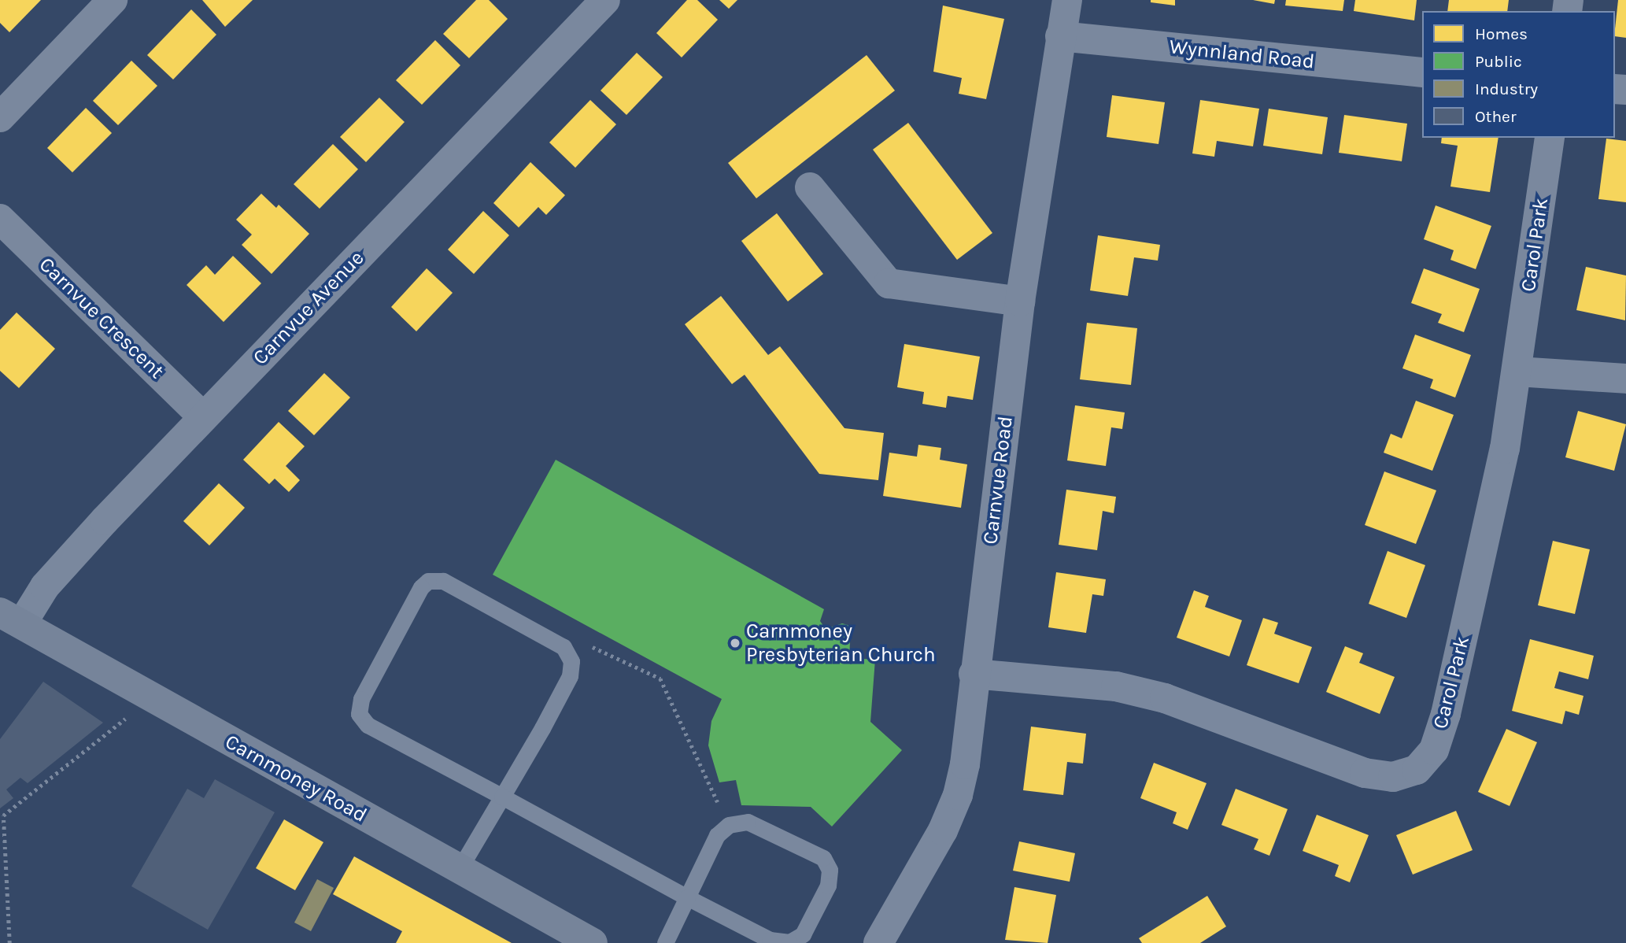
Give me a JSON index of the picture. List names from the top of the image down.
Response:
{
  "streets": {
    "street": [
      "Wynnland Road",
      "Carol Park",
      "Carnvue Avenue",
      "Carnvue Crescent",
      "Carnvue Road",
      "Carnmoney Road"
    ]
  },
  "crossings": [
    ["Wynnland Road", "Carnvue Road"],
    ["Carol Park", "Carnvue Road"],
    ["Carnvue Avenue", "Carnvue Crescent"],
    ["Carnvue Avenue", "Carnmoney Road"]
  ],
  "places": ["Carnmoney Presbyterian Church"],
  "legend": [
    "Homes",
    "Public",
    "Industry",
    "Other"
  ]
}
